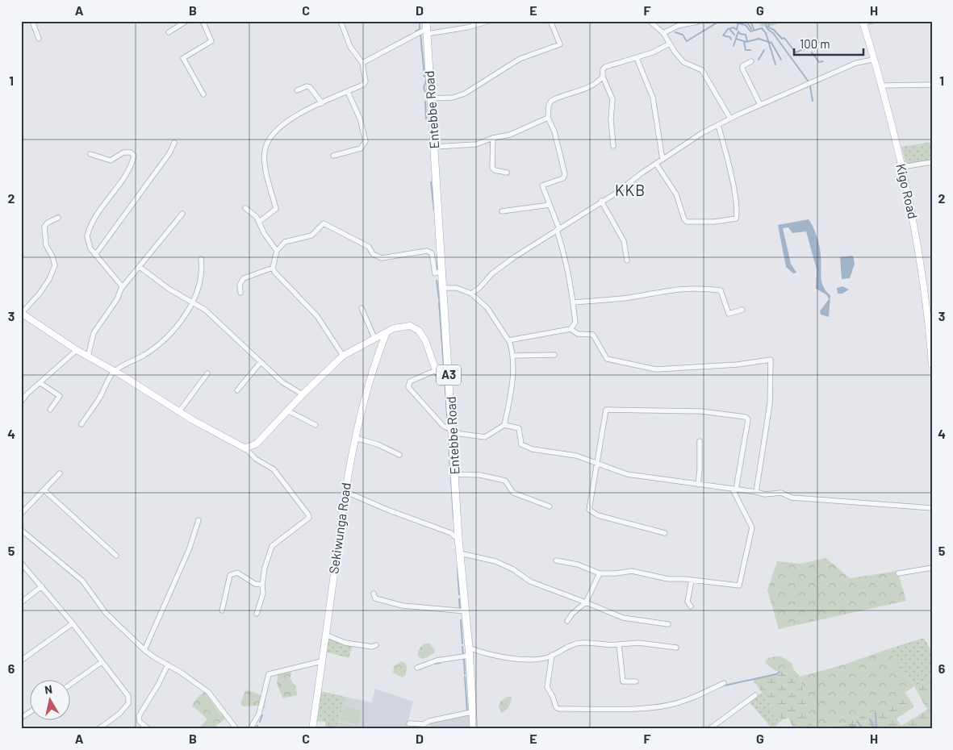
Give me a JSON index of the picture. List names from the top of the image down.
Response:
{
  "streets": {
    "main road": ["Entebbe Road", "A3"],
    "street": ["Kigo Road", "Sekiwunga Road"]
  },
  "districts": ["KKB"],
  "scale_bar": "100 m",
  "north": "top",
  "grid": {
    "columns": [
      "A",
      "B",
      "C",
      "D",
      "E",
      "F",
      "G",
      "H"
    ],
    "rows": [
      "1",
      "2",
      "3",
      "4",
      "5",
      "6"
    ]
  }
}
